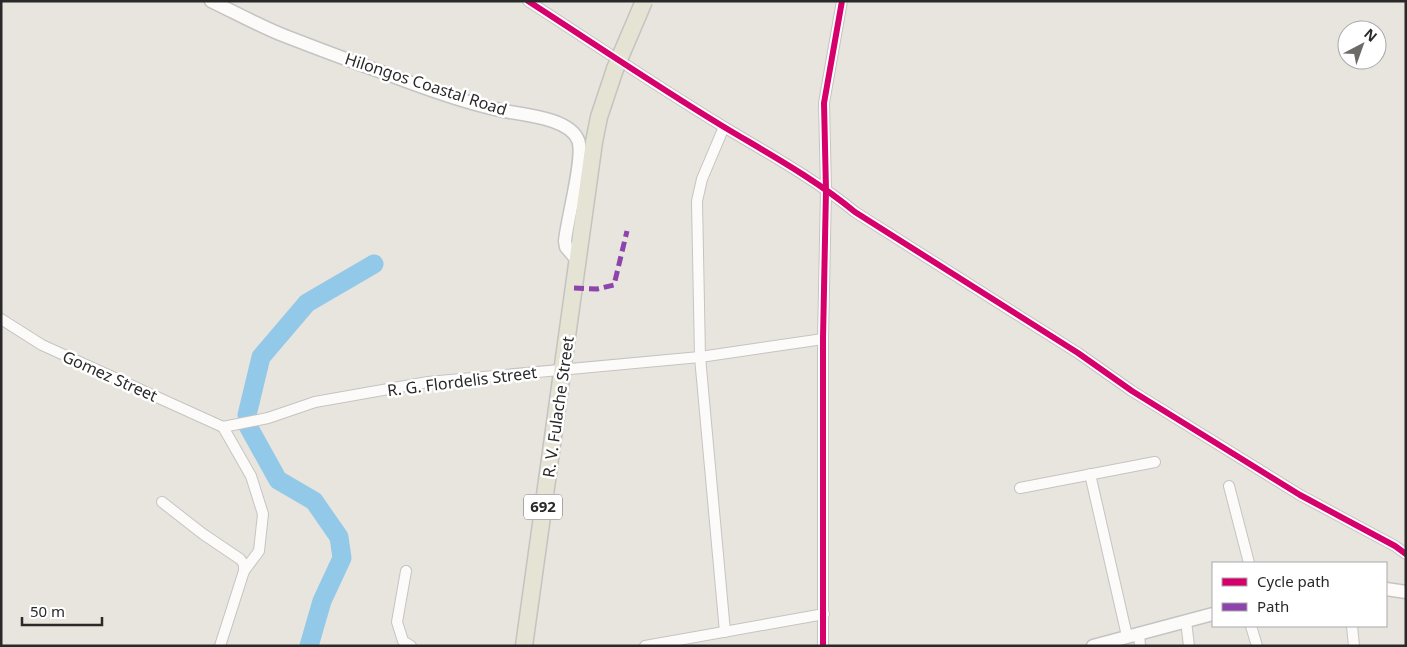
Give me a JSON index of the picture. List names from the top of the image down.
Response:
{
  "streets": {
    "main road": ["R. V. Fulache Street", "692"],
    "street": ["Hilongos Coastal Road", "Gomez Street", "R. G. Flordelis Street"]
  },
  "crossings": [
    ["Hilongos Coastal Road", "R. V. Fulache Street"],
    ["Hilongos Coastal Road", "692"],
    ["Gomez Street", "R. G. Flordelis Street"],
    ["R. G. Flordelis Street", "R. V. Fulache Street"],
    ["R. V. Fulache Street", "692"]
  ],
  "legend": ["Cycle path", "Path"],
  "scale_bar": "50 m",
  "north": "top right"
}
